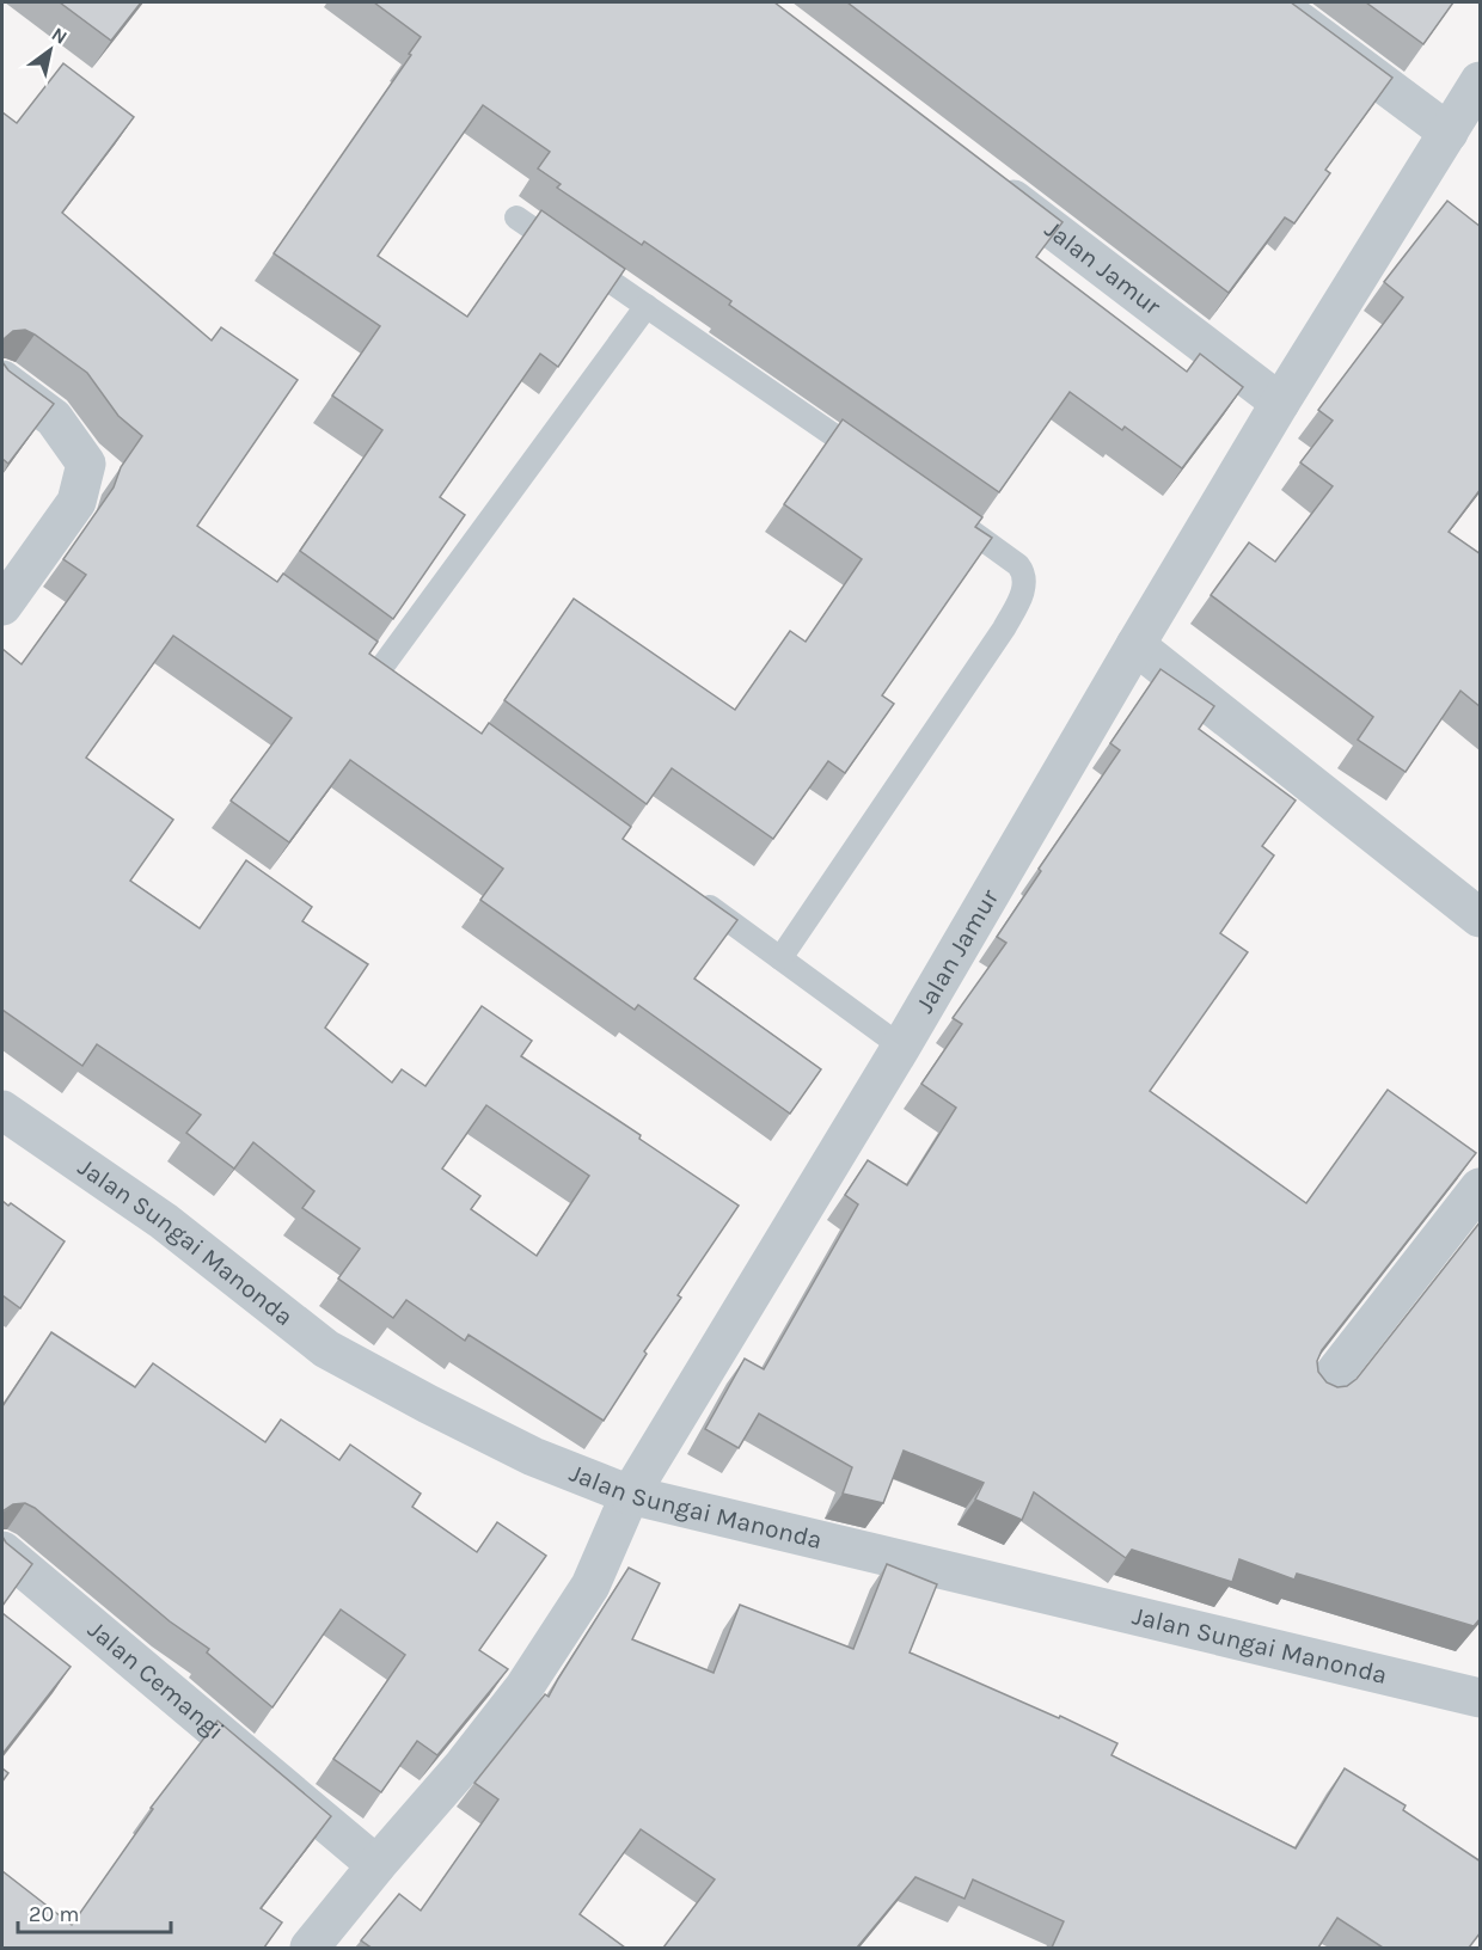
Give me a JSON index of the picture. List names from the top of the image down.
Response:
{
  "streets": {
    "street": ["Jalan Jamur", "Jalan Sungai Manonda", "Jalan Cemangi"]
  },
  "crossings": [
    ["Jalan Jamur", "Jalan Sungai Manonda"]
  ],
  "scale_bar": "20 m",
  "north": "top right"
}
